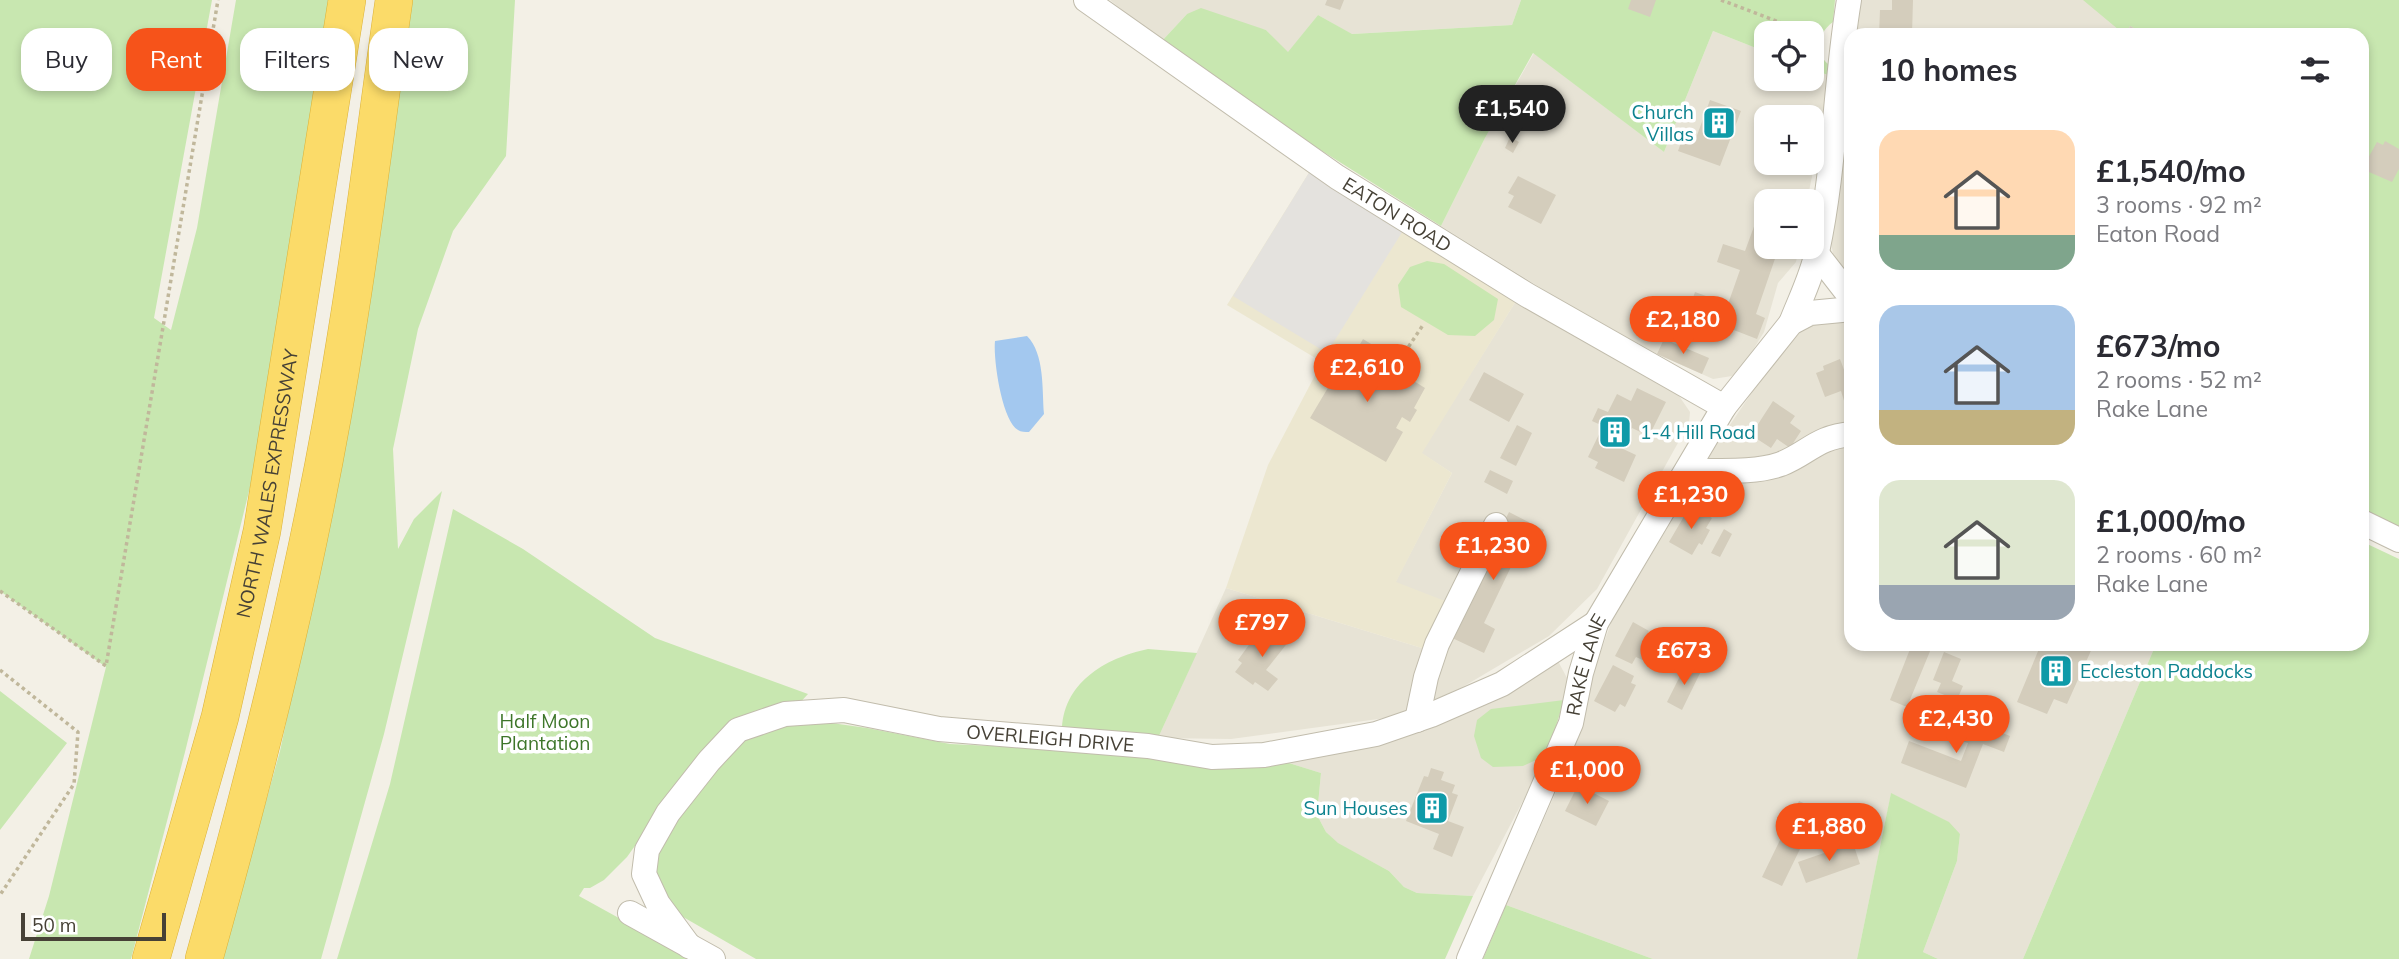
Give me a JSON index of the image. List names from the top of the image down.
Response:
{
  "streets": {
    "highway": ["NORTH WALES EXPRESSWAY"],
    "street": ["EATON ROAD", "RAKE LANE", "OVERLEIGH DRIVE"]
  },
  "crossings": [
    ["EATON ROAD", "RAKE LANE"],
    ["RAKE LANE", "OVERLEIGH DRIVE"]
  ],
  "parks": ["Half Moon Plantation"],
  "places": {
    "building": [
      "Church Villas",
      "1-4 Hill Road",
      "Eccleston Paddocks",
      "Sun Houses"
    ]
  },
  "scale_bar": "50 m",
  "page": {
    "map_buttons": ["+", "−"],
    "chip": [
      "Buy",
      "Rent",
      "Filters",
      "New"
    ],
    "heading": "10 homes",
    "price": [
      "£1,540",
      "£2,180",
      "£2,610",
      "£1,230",
      "£1,230",
      "£797",
      "£673",
      "£2,430",
      "£1,000",
      "£1,880"
    ],
    "list": [
      {
        "name": "£1,540/mo",
        "note": "3 rooms · 92 m² · Eaton Road"
      },
      {
        "name": "£673/mo",
        "note": "2 rooms · 52 m² · Rake Lane"
      },
      {
        "name": "£1,000/mo",
        "note": "2 rooms · 60 m² · Rake Lane"
      }
    ],
    "scale": "50 m"
  }
}
